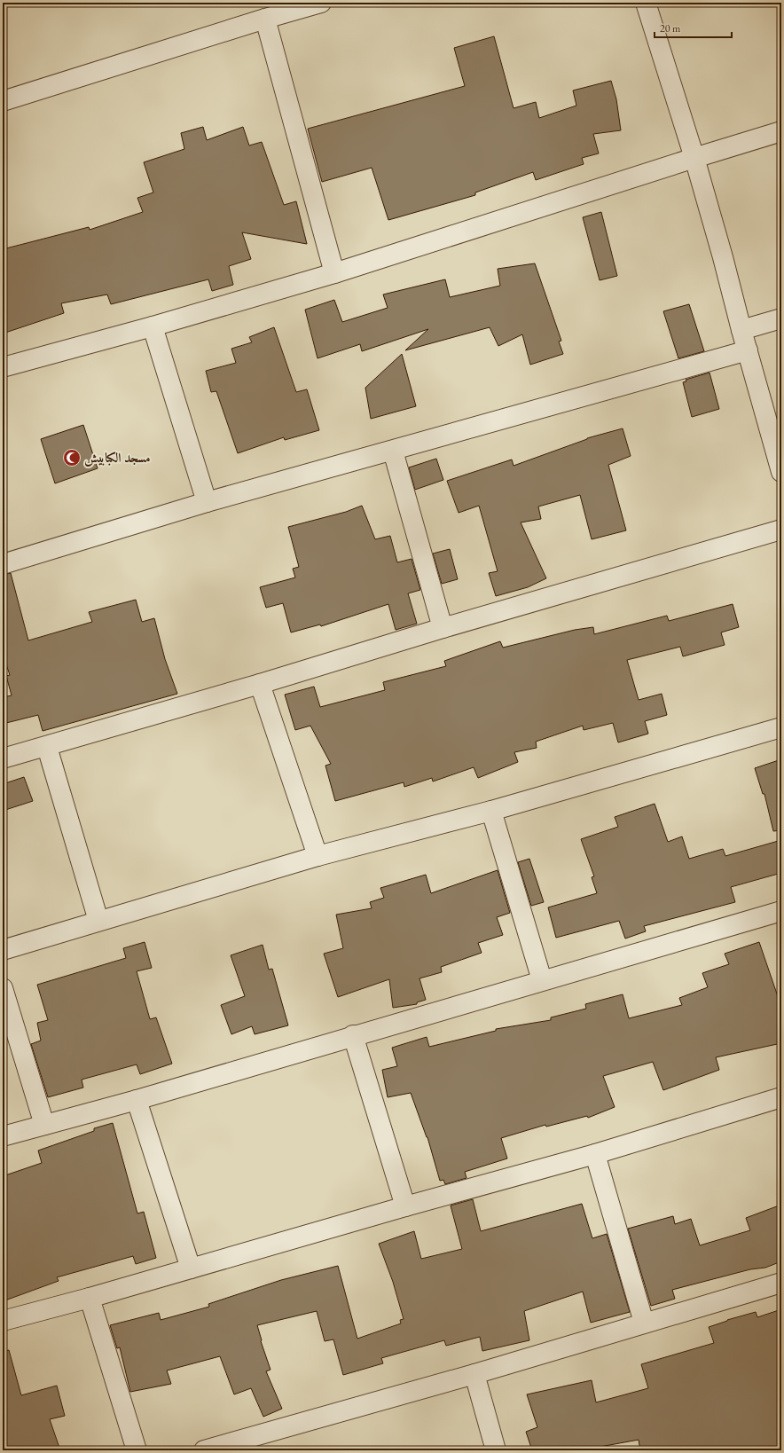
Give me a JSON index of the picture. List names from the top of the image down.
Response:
{
  "places": {
    "mosque": ["مسجد الكبابيش"]
  },
  "scale_bar": "20 m"
}
